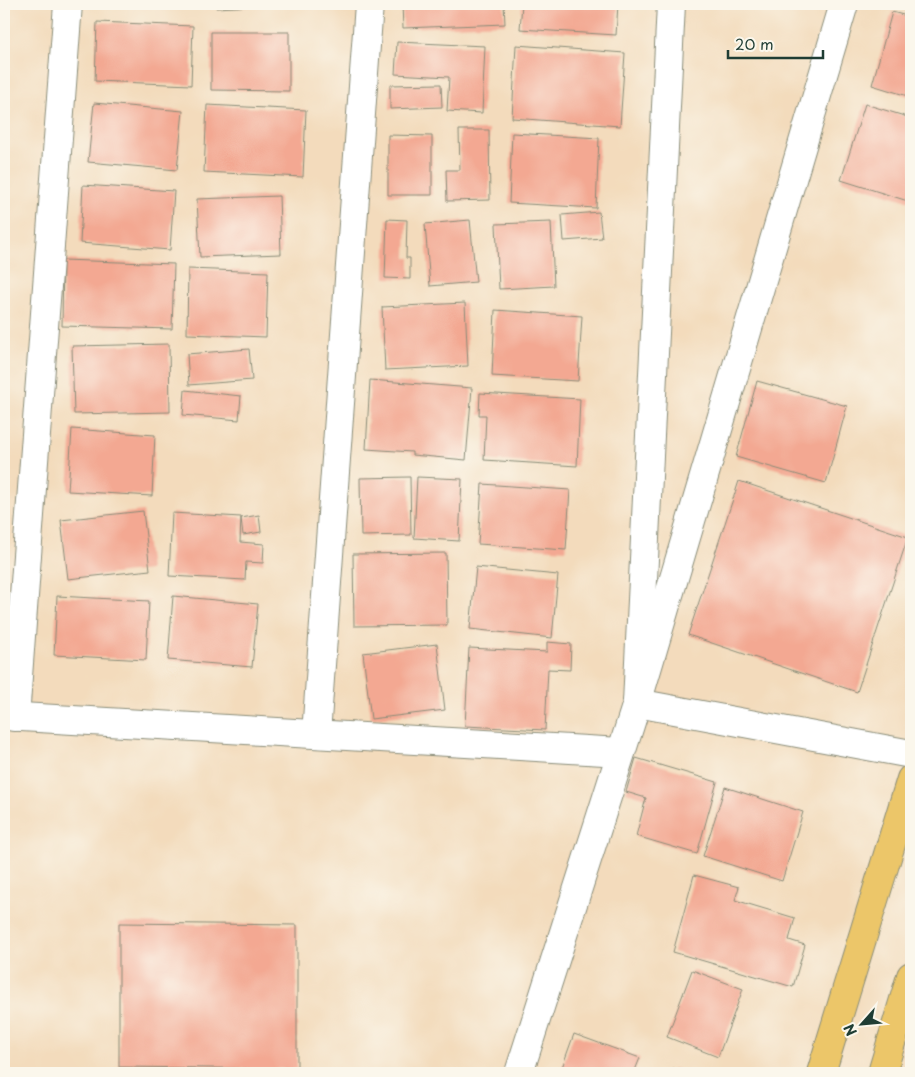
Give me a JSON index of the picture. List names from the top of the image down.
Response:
{
  "scale_bar": "20 m",
  "north": "bottom left"
}
